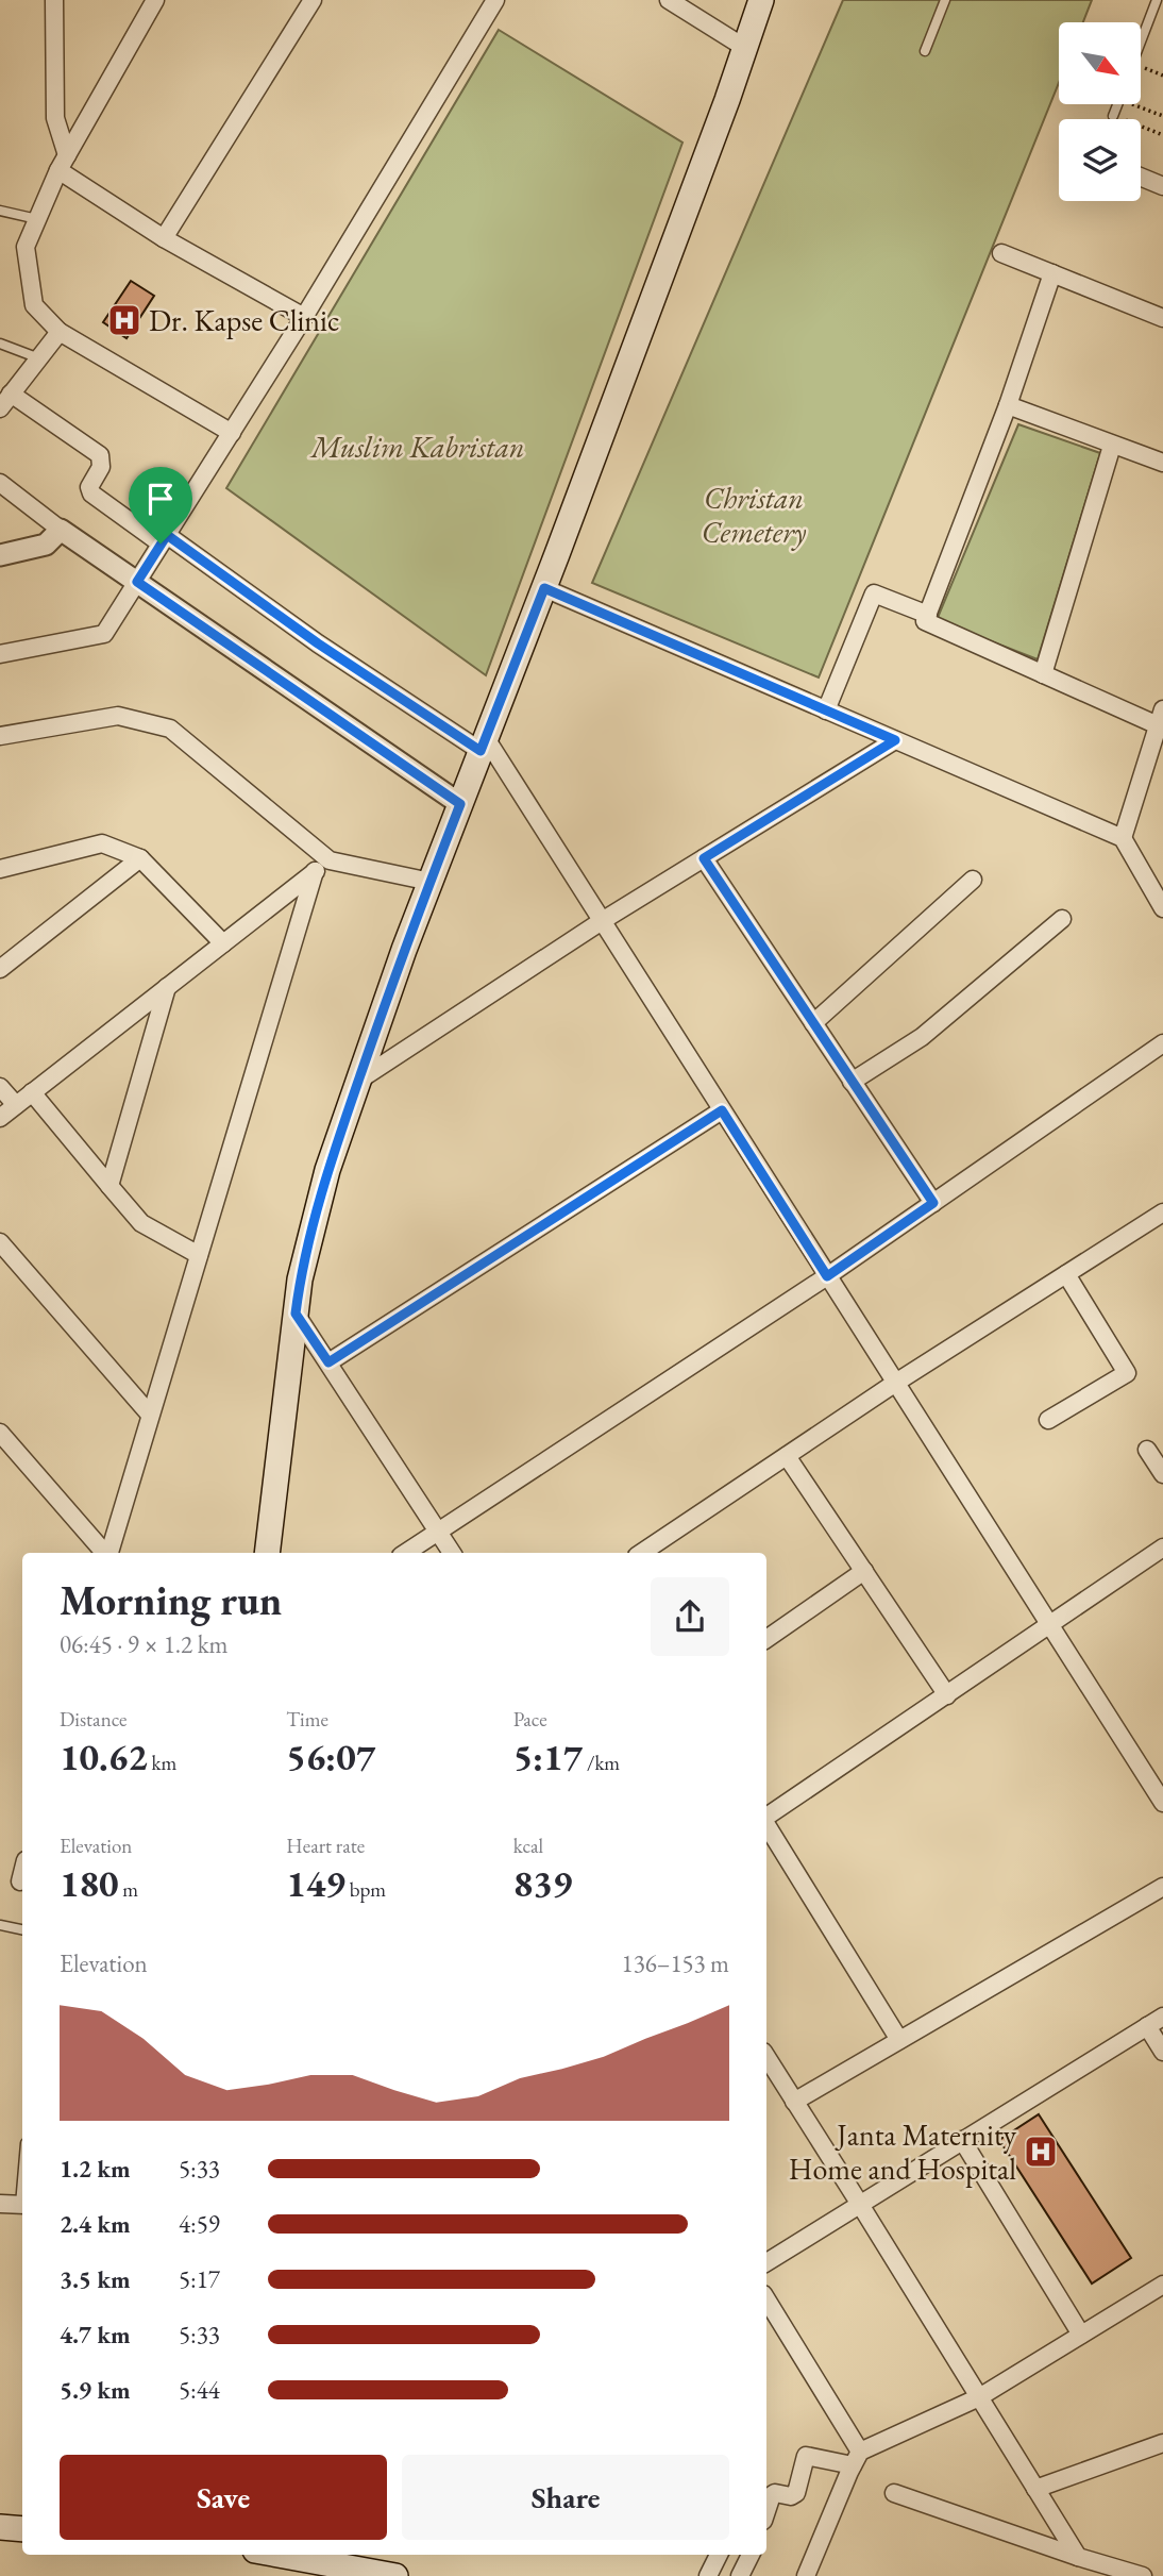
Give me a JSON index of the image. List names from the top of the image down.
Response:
{
  "parks": ["Muslim Kabristan", "Christan Cemetery"],
  "places": {
    "hospital": ["Dr. Kapse Clinic", "Janta Maternity Home and Hospital"]
  },
  "north": "bottom right",
  "page": {
    "heading": ["Morning run", "06:45 · 9 × 1.2 km"],
    "stats": [
      ["Distance", "10.62 km"],
      ["Time", "56:07"],
      ["Pace", "5:17 /km"],
      ["Elevation", "180 m"],
      ["Heart rate", "149 bpm"],
      ["kcal", "839"]
    ],
    "chart": ["Elevation", "136–153 m"],
    "list": [
      {
        "name": "1.2 km",
        "note": "5:33"
      },
      {
        "name": "2.4 km",
        "note": "4:59"
      },
      {
        "name": "3.5 km",
        "note": "5:17"
      },
      {
        "name": "4.7 km",
        "note": "5:33"
      },
      {
        "name": "5.9 km",
        "note": "5:44"
      }
    ],
    "buttons": ["Save", "Share"]
  }
}
